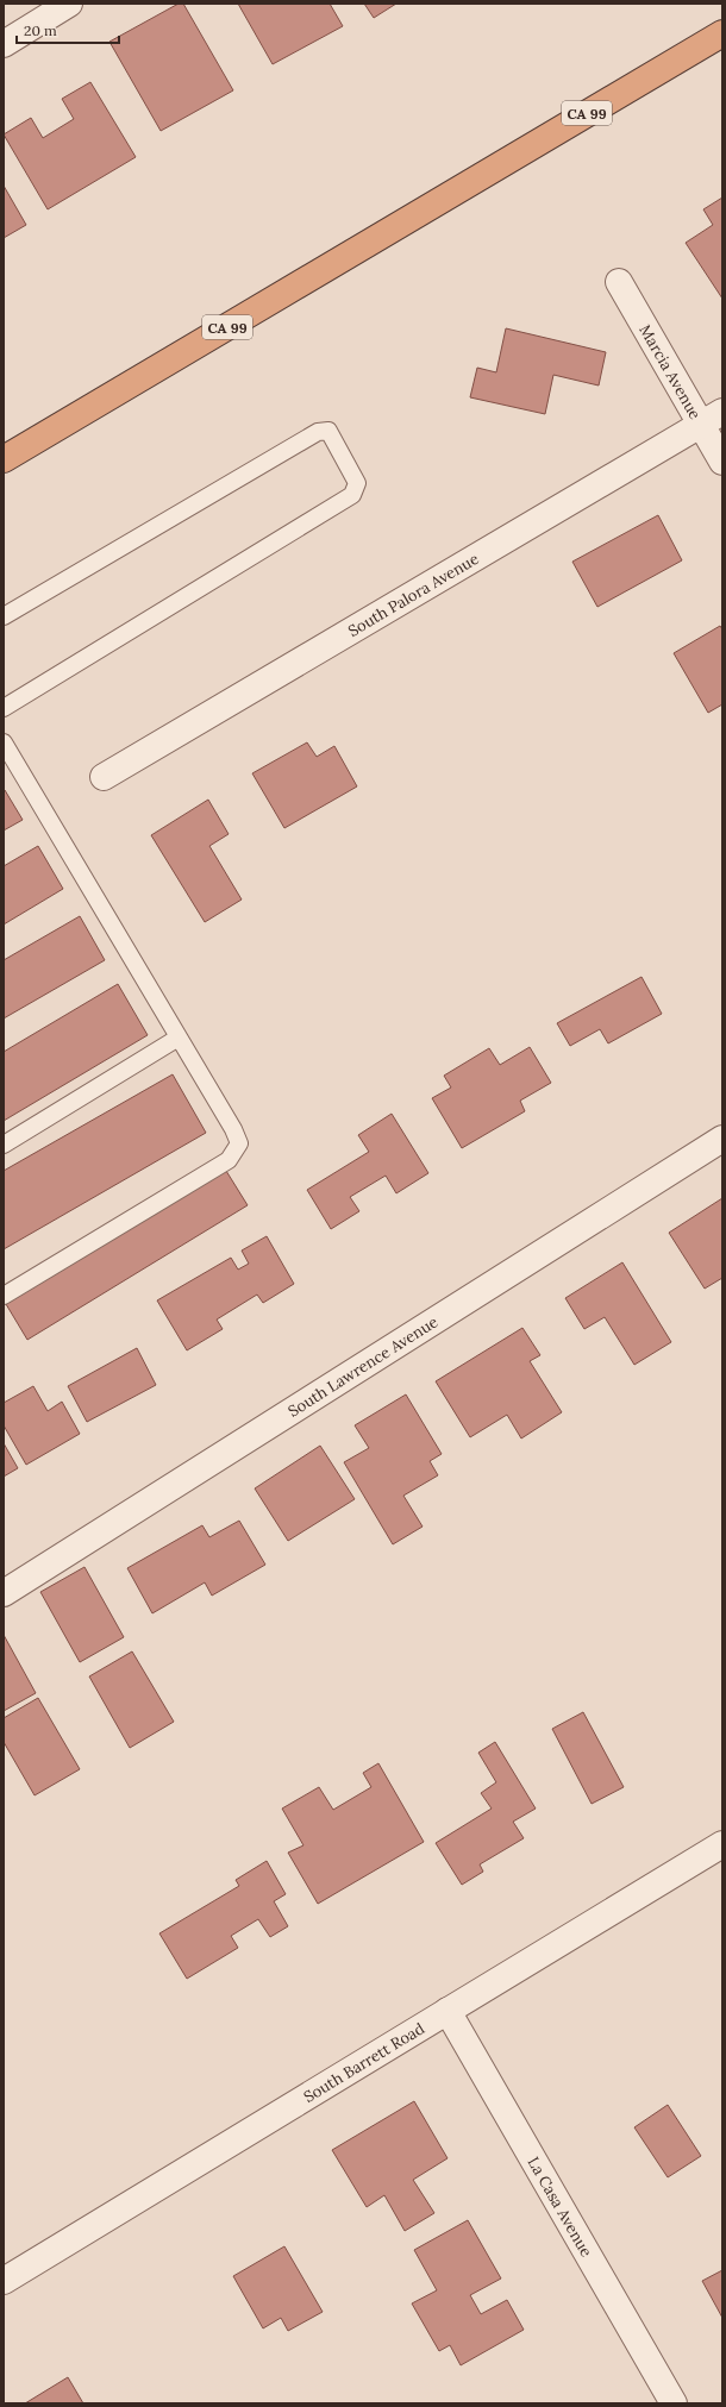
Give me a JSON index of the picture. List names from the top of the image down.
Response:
{
  "streets": {
    "highway": ["CA 99"],
    "street": [
      "Marcia Avenue",
      "South Palora Avenue",
      "South Lawrence Avenue",
      "South Barrett Road",
      "La Casa Avenue"
    ]
  },
  "crossings": [
    ["Marcia Avenue", "South Palora Avenue"],
    ["South Barrett Road", "La Casa Avenue"]
  ],
  "scale_bar": "20 m"
}
